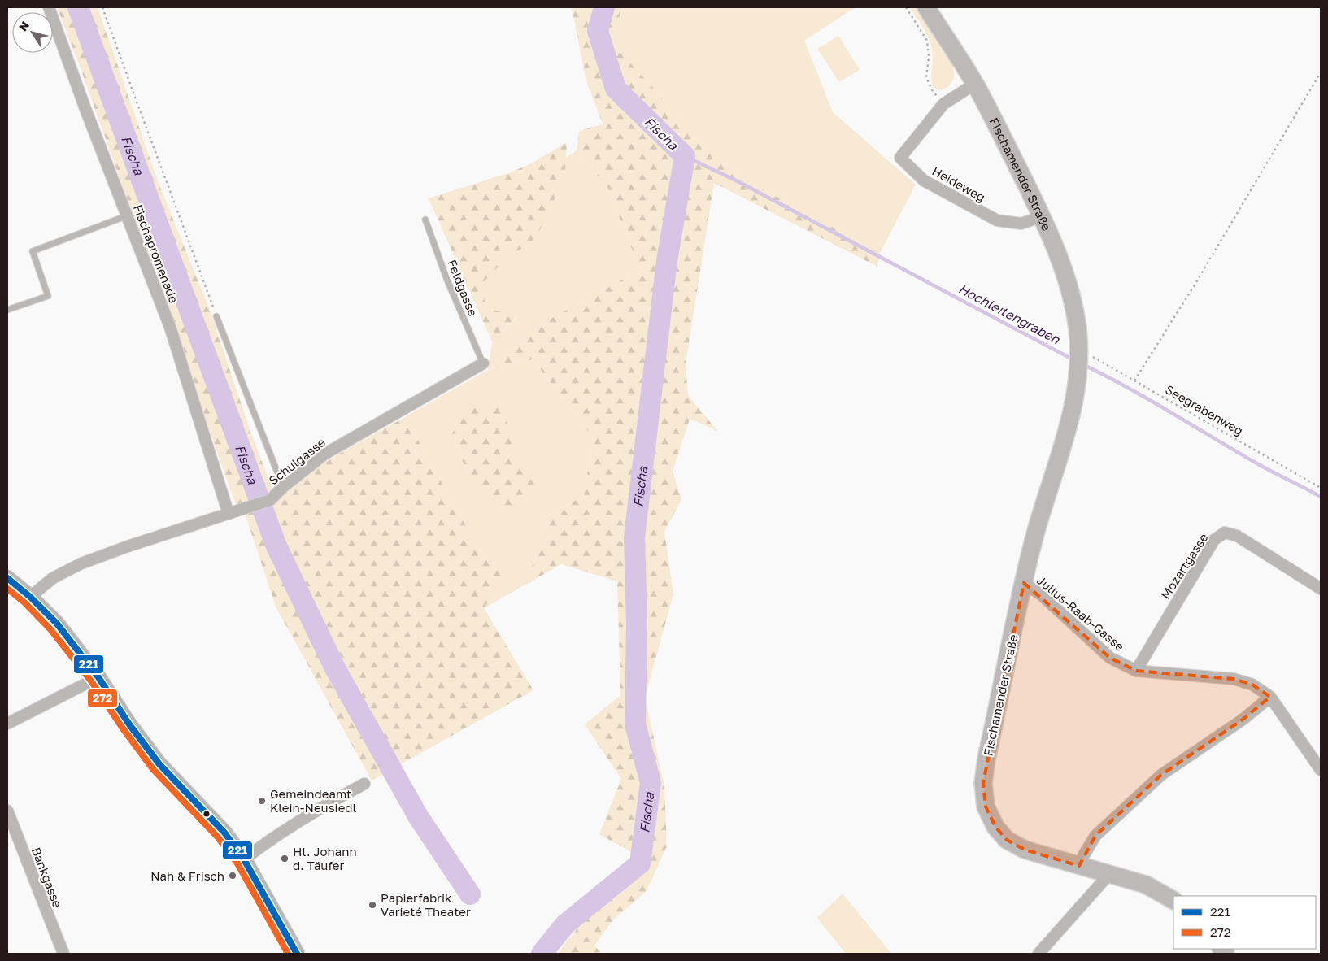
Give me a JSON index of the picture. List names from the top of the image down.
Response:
{
  "streets": {
    "main road": ["Fischamender Straße"],
    "street": [
      "Heideweg",
      "Fischapromenade",
      "Schulgasse",
      "Mozartgasse",
      "Julius-Raab-Gasse",
      "Bankgasse"
    ],
    "lane": ["Feldgasse"],
    "path": ["Seegrabenweg"]
  },
  "crossings": [
    ["Fischamender Straße", "Heideweg"],
    ["Fischamender Straße", "Seegrabenweg"],
    ["Fischamender Straße", "Julius-Raab-Gasse"],
    ["Fischapromenade", "Schulgasse"],
    ["Feldgasse", "Schulgasse"],
    ["Mozartgasse", "Julius-Raab-Gasse"]
  ],
  "water": ["Fischa", "Hochleitengraben"],
  "places": [
    "Gemeindeamt Klein-Neusiedl",
    "Hl. Johann d. Täufer",
    "Nah & Frisch",
    "Papierfabrik Varieté Theater"
  ],
  "lines": ["transit line 221", "transit line 272"],
  "legend": ["221", "272"],
  "north": "top left"
}
